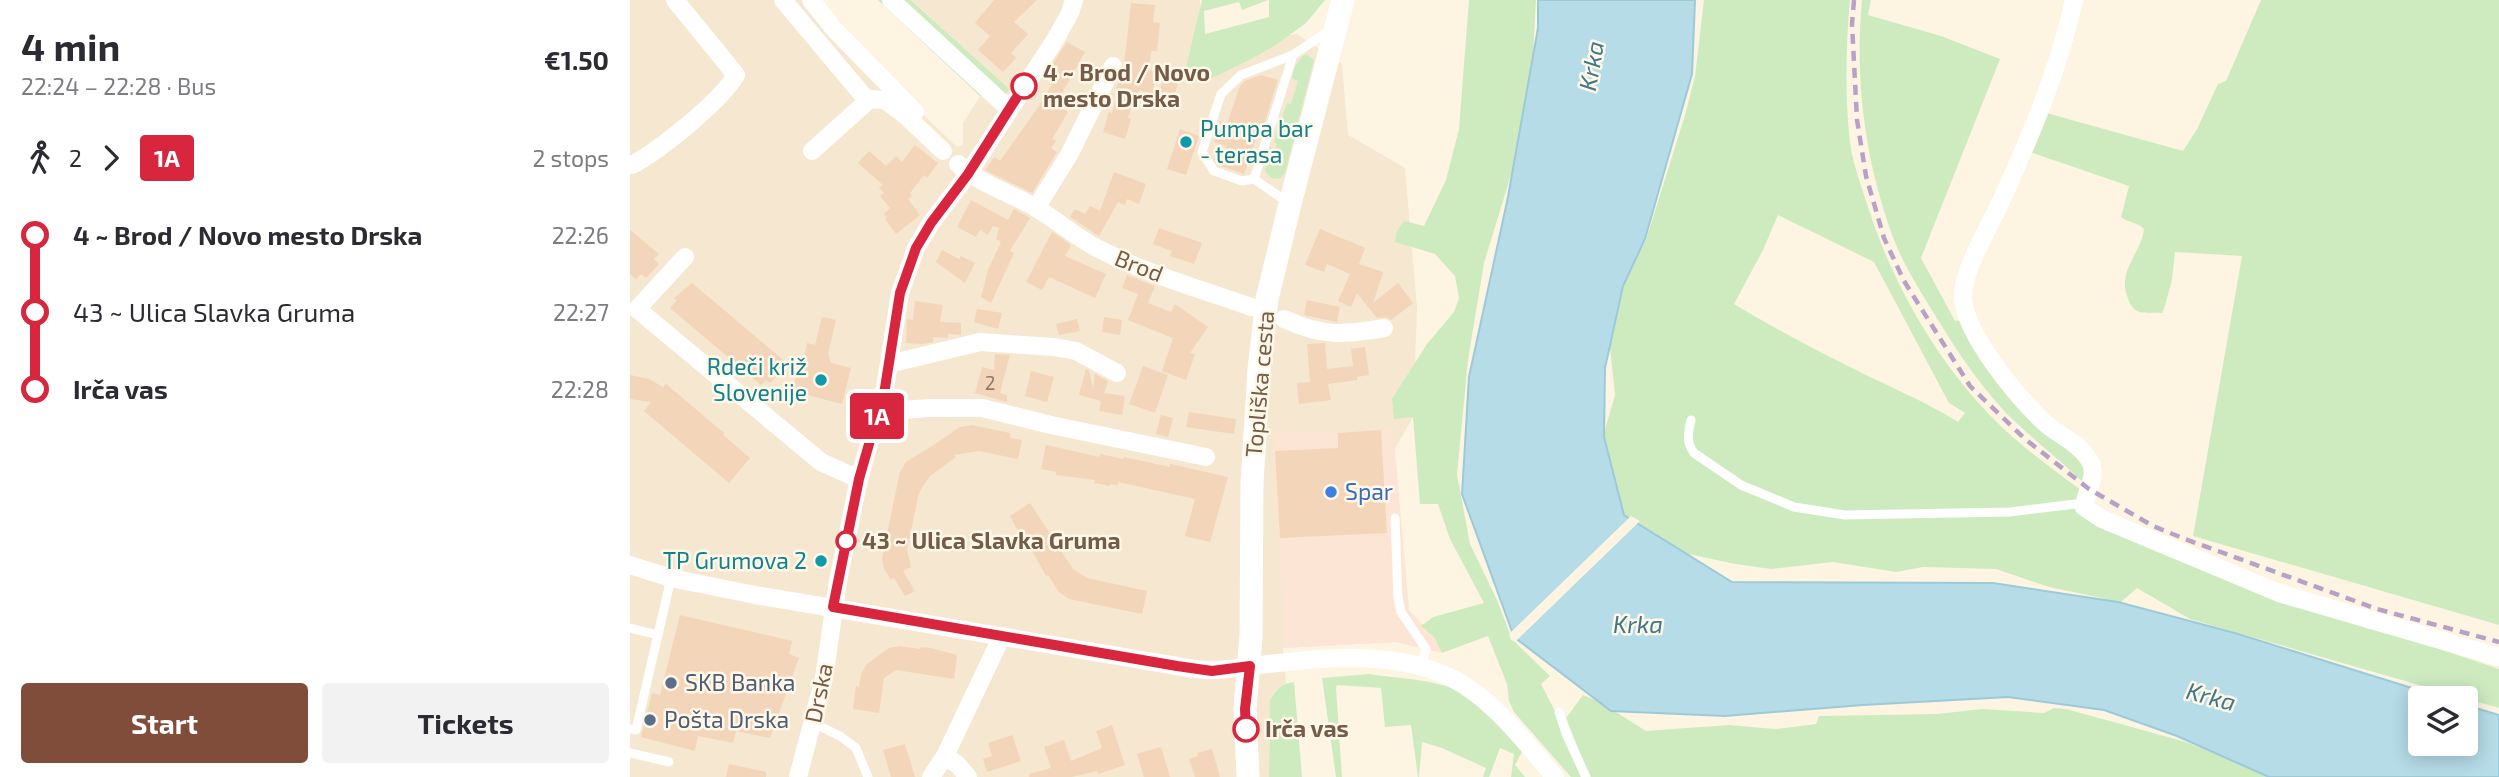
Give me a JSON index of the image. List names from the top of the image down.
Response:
{
  "streets": {
    "main road": ["Topliška cesta"],
    "street": ["Brod", "Drska"]
  },
  "water": ["Krka"],
  "places": [
    "4 ~ Brod / Novo mesto Drska",
    "Pumpa bar - terasa",
    "Rdeči križ Slovenije",
    "Spar",
    "43 ~ Ulica Slavka Gruma",
    "TP Grumova 2",
    "SKB Banka",
    "Pošta Drska",
    "Irča vas"
  ],
  "lines": ["bus line 1A"],
  "house_numbers": ["2"],
  "page": {
    "heading": ["4 min", "22:24 – 22:28 · Bus", "€1.50"],
    "on_map": "1A",
    "legs": ["2", "1A", "2 stops"],
    "list": [
      {
        "name": "4 ~ Brod / Novo mesto Drska",
        "value": "22:26"
      },
      {
        "name": "43 ~ Ulica Slavka Gruma",
        "value": "22:27"
      },
      {
        "name": "Irča vas",
        "value": "22:28"
      }
    ],
    "buttons": ["Start", "Tickets"]
  }
}
